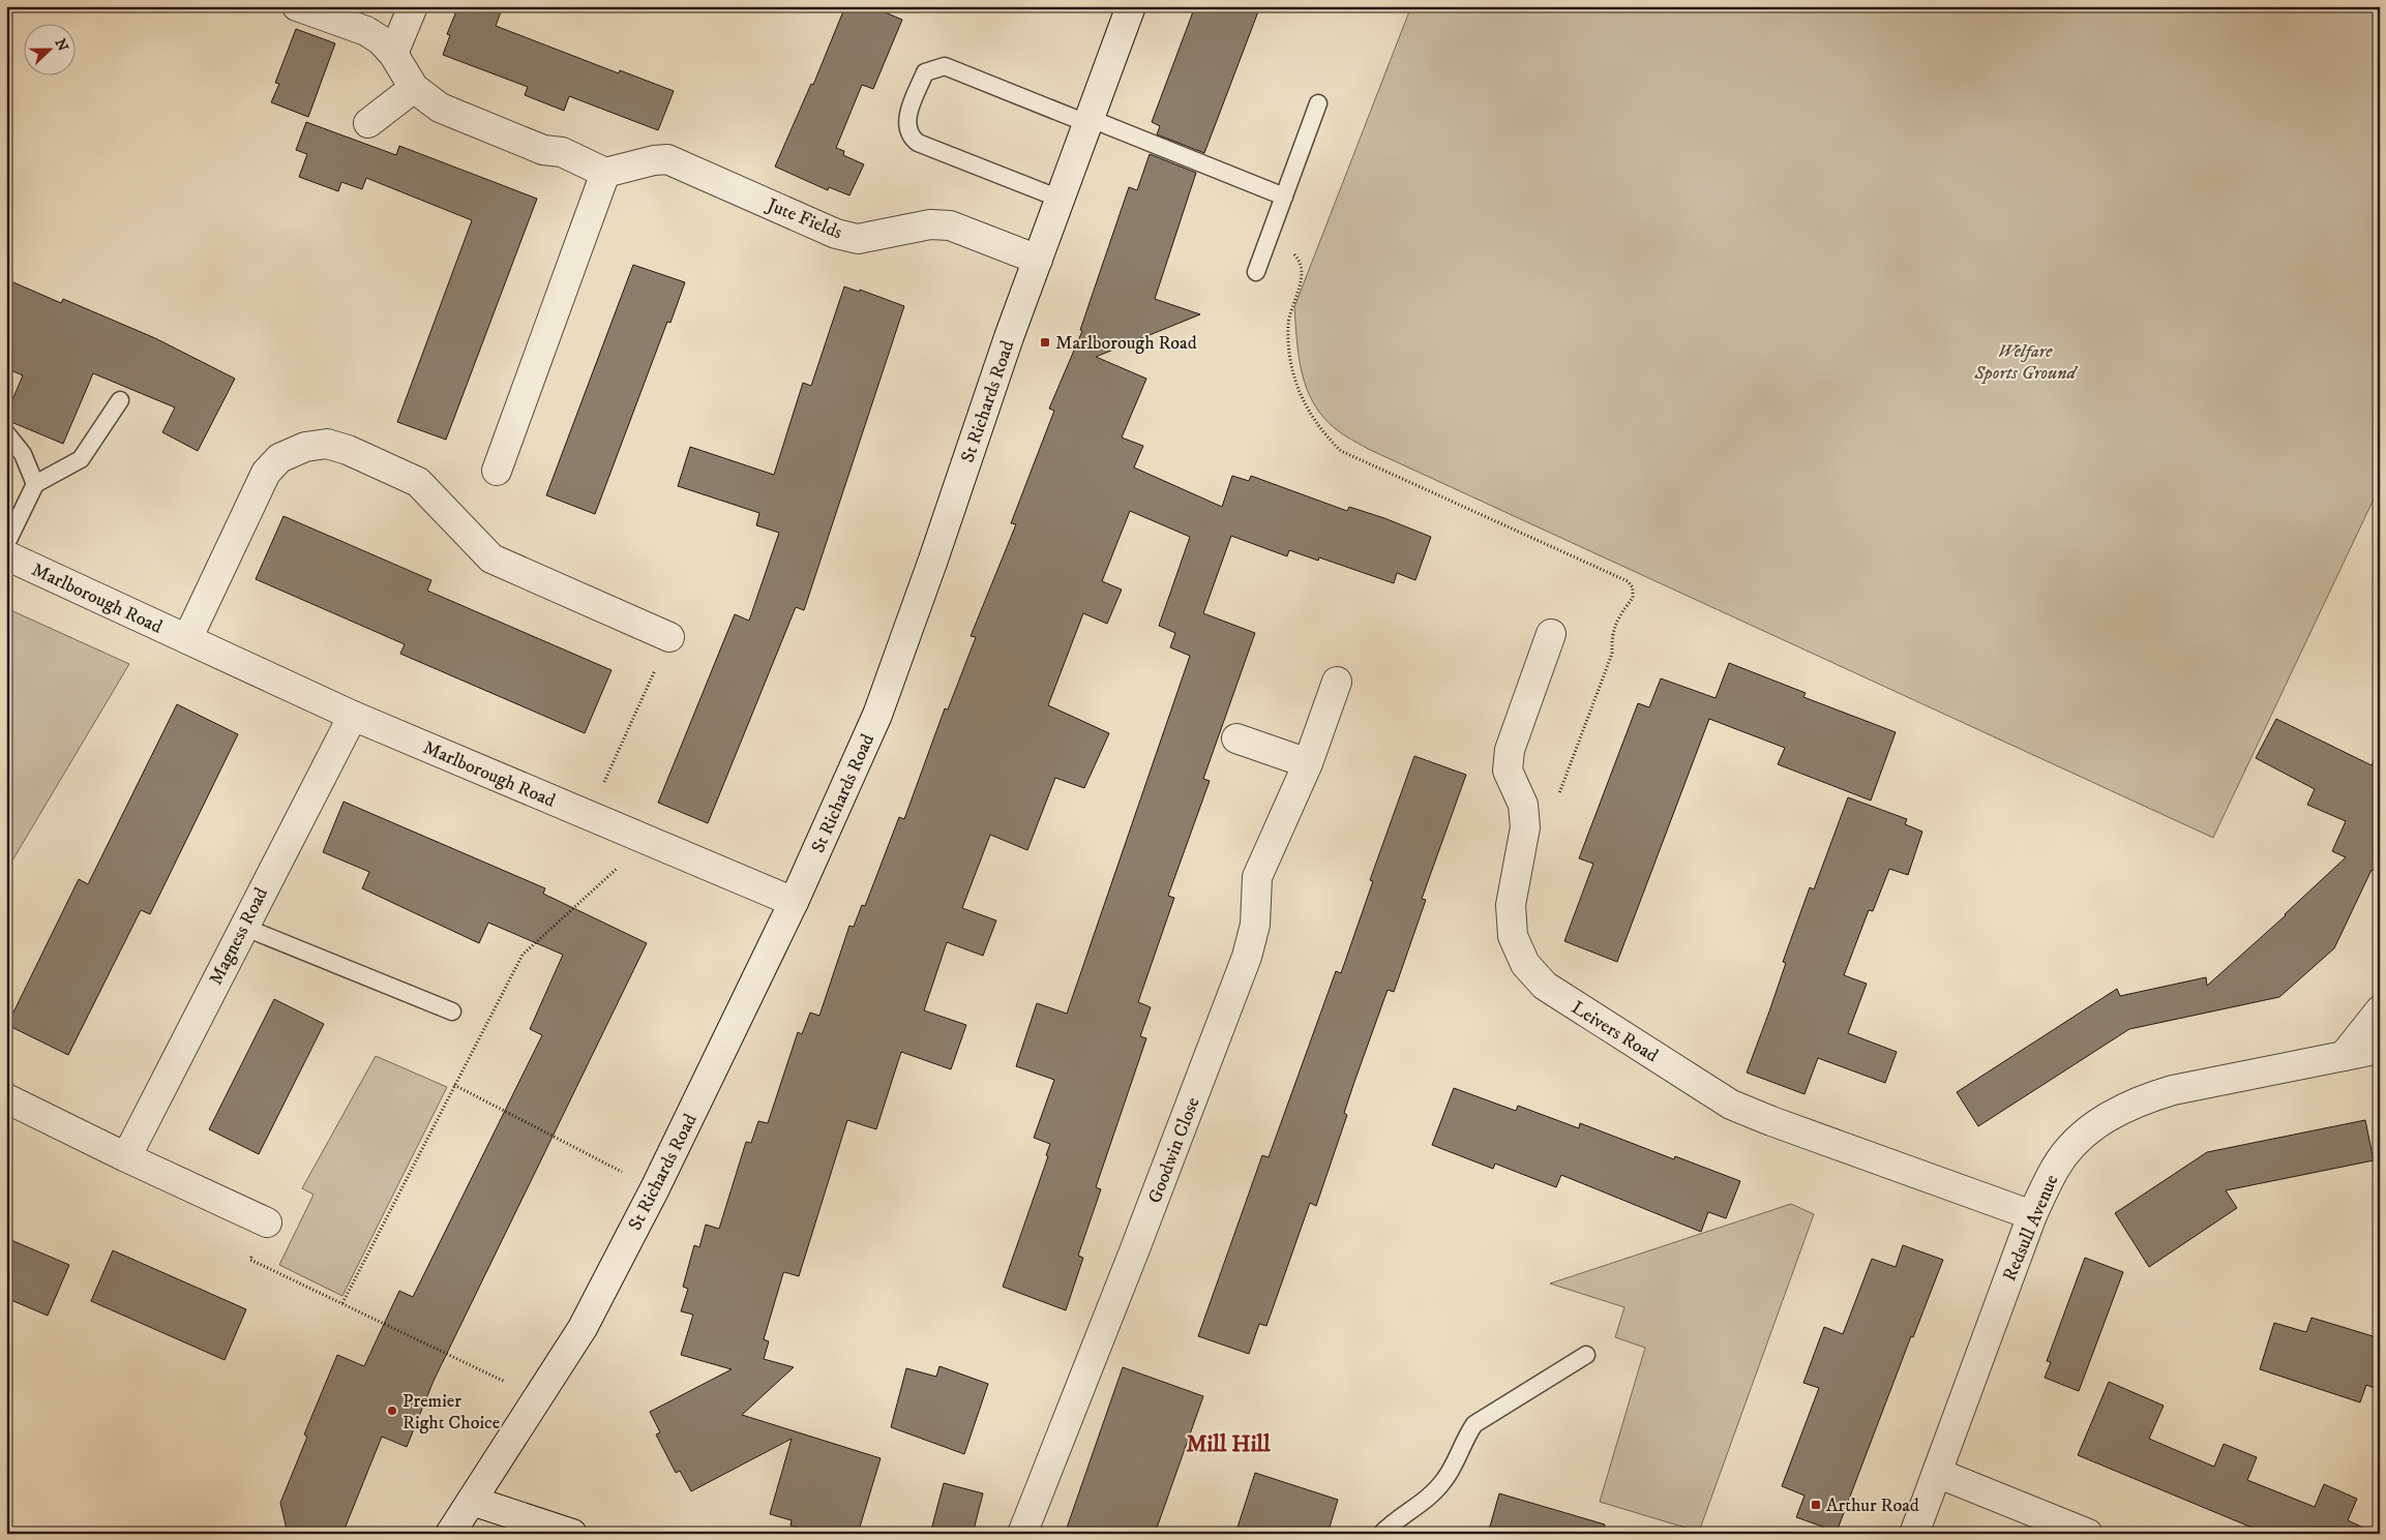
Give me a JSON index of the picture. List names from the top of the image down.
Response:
{
  "streets": {
    "street": [
      "Jute Fields",
      "St Richards Road",
      "Marlborough Road",
      "Magness Road",
      "Leivers Road",
      "Goodwin Close",
      "Redsull Avenue"
    ]
  },
  "crossings": [
    ["Jute Fields", "St Richards Road"],
    ["St Richards Road", "Marlborough Road"],
    ["Marlborough Road", "Magness Road"],
    ["Leivers Road", "Redsull Avenue"]
  ],
  "districts": ["Mill Hill"],
  "parks": ["Welfare Sports Ground"],
  "places": {
    "transit": ["Marlborough Road", "Arthur Road"],
    "other": ["Premier Right Choice"]
  },
  "north": "right"
}
